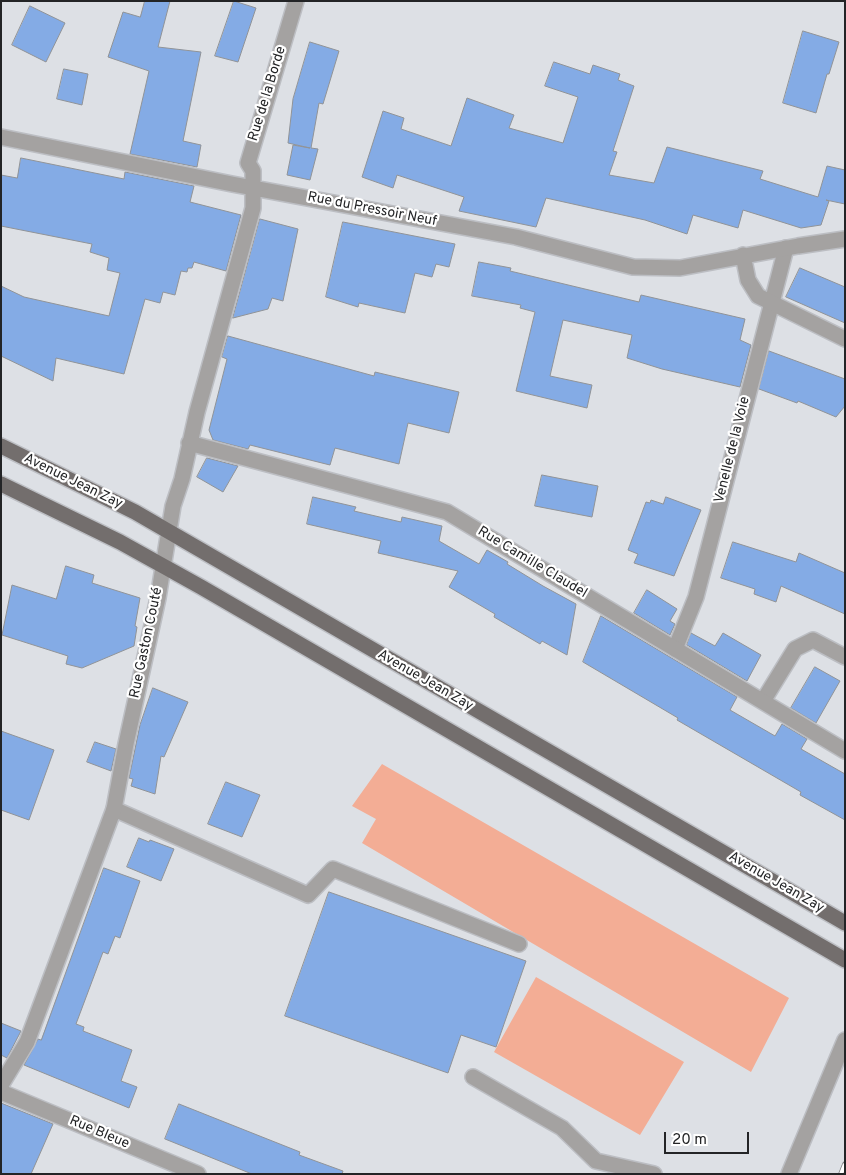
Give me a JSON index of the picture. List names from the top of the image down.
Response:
{
  "streets": {
    "main road": ["Avenue Jean Zay"],
    "street": [
      "Rue de la Borde",
      "Rue du Pressoir Neuf",
      "Venelle de la Voie",
      "Rue Camille Claudel",
      "Rue Gaston Couté",
      "Rue Bleue"
    ]
  },
  "crossings": [
    ["Rue de la Borde", "Rue du Pressoir Neuf"],
    ["Rue de la Borde", "Rue Gaston Couté"],
    ["Rue du Pressoir Neuf", "Venelle de la Voie"],
    ["Rue du Pressoir Neuf", "Rue Gaston Couté"],
    ["Venelle de la Voie", "Rue Camille Claudel"],
    ["Avenue Jean Zay", "Rue Gaston Couté"],
    ["Rue Camille Claudel", "Rue Gaston Couté"]
  ],
  "scale_bar": "20 m"
}
